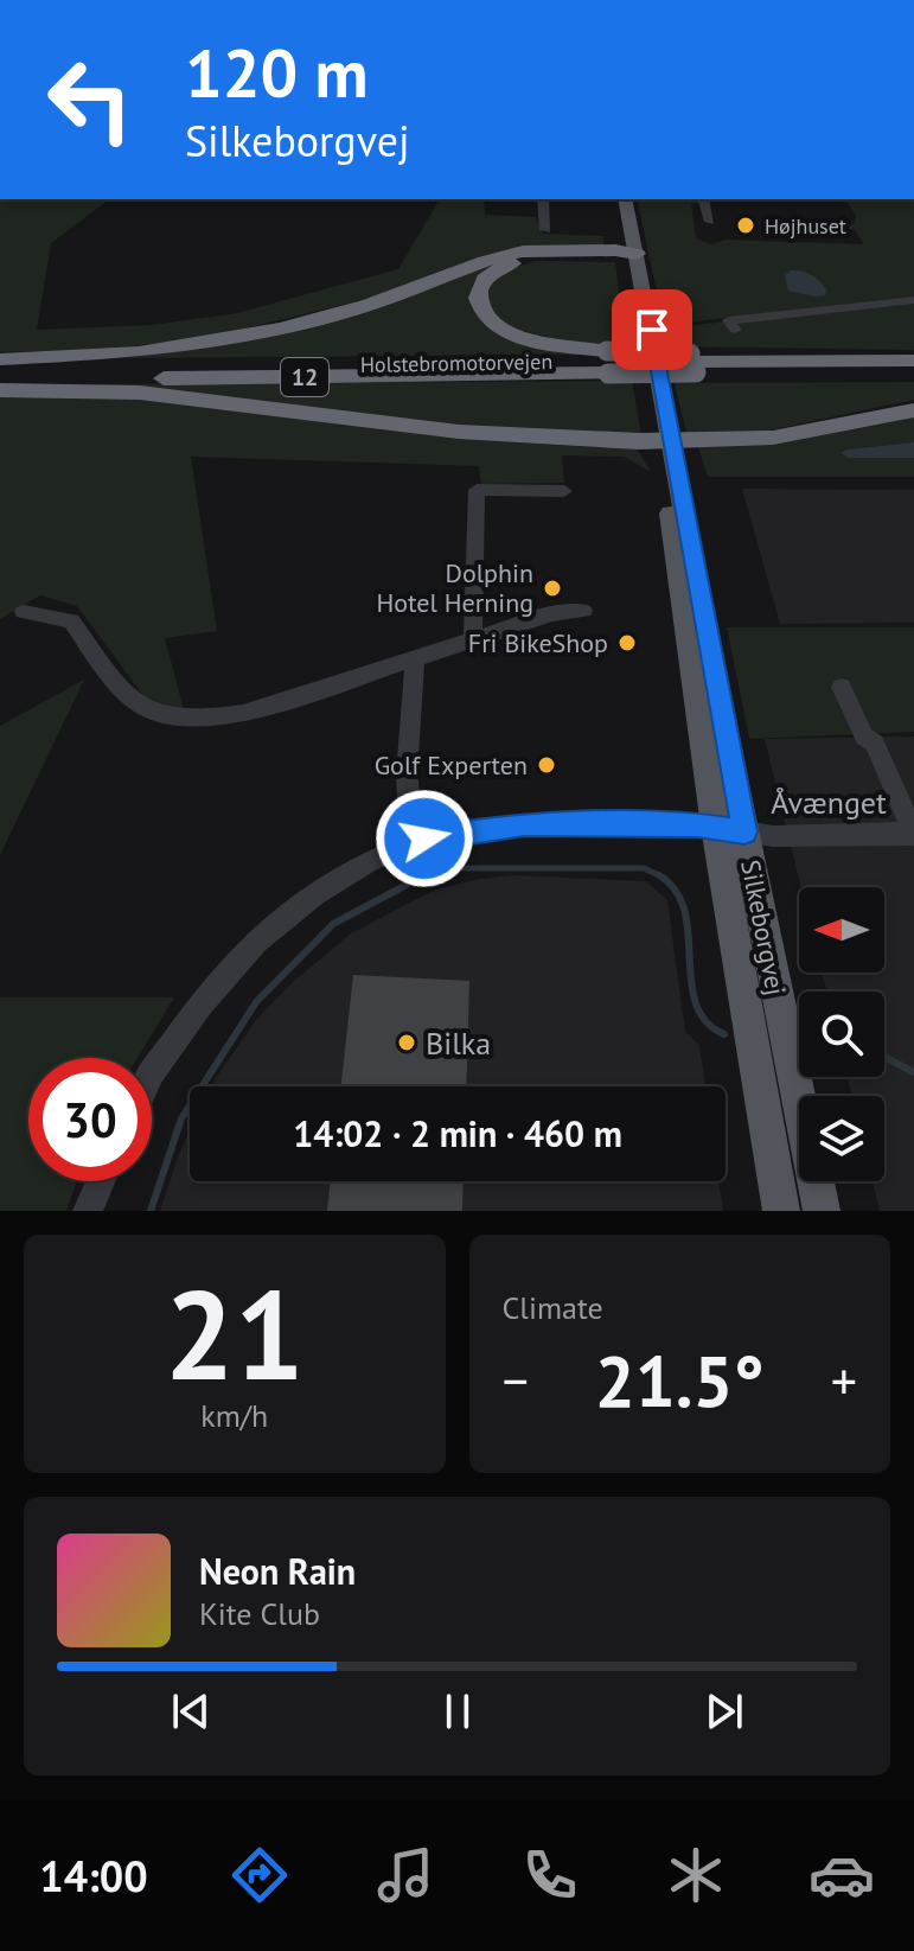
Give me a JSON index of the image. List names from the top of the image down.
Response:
{
  "streets": {
    "highway": ["Holstebromotorvejen", "12"],
    "main road": ["Silkeborgvej"],
    "street": ["Åvænget"]
  },
  "crossings": [
    ["Åvænget", "Silkeborgvej"]
  ],
  "places": [
    "Højhuset",
    "Dolphin Hotel Herning",
    "Fri BikeShop",
    "Golf Experten",
    "Bilka"
  ],
  "north": "left",
  "page": {
    "turn": ["120 m", "Silkeborgvej"],
    "limit": "30",
    "trip": "14:02 · 2 min · 460 m",
    "tile": [
      ["21", "km/h"],
      "Climate"
    ],
    "heat": ["−", "21.5°", "+"],
    "song": ["Neon Rain", "Kite Club"],
    "tabs": "14:00"
  }
}
